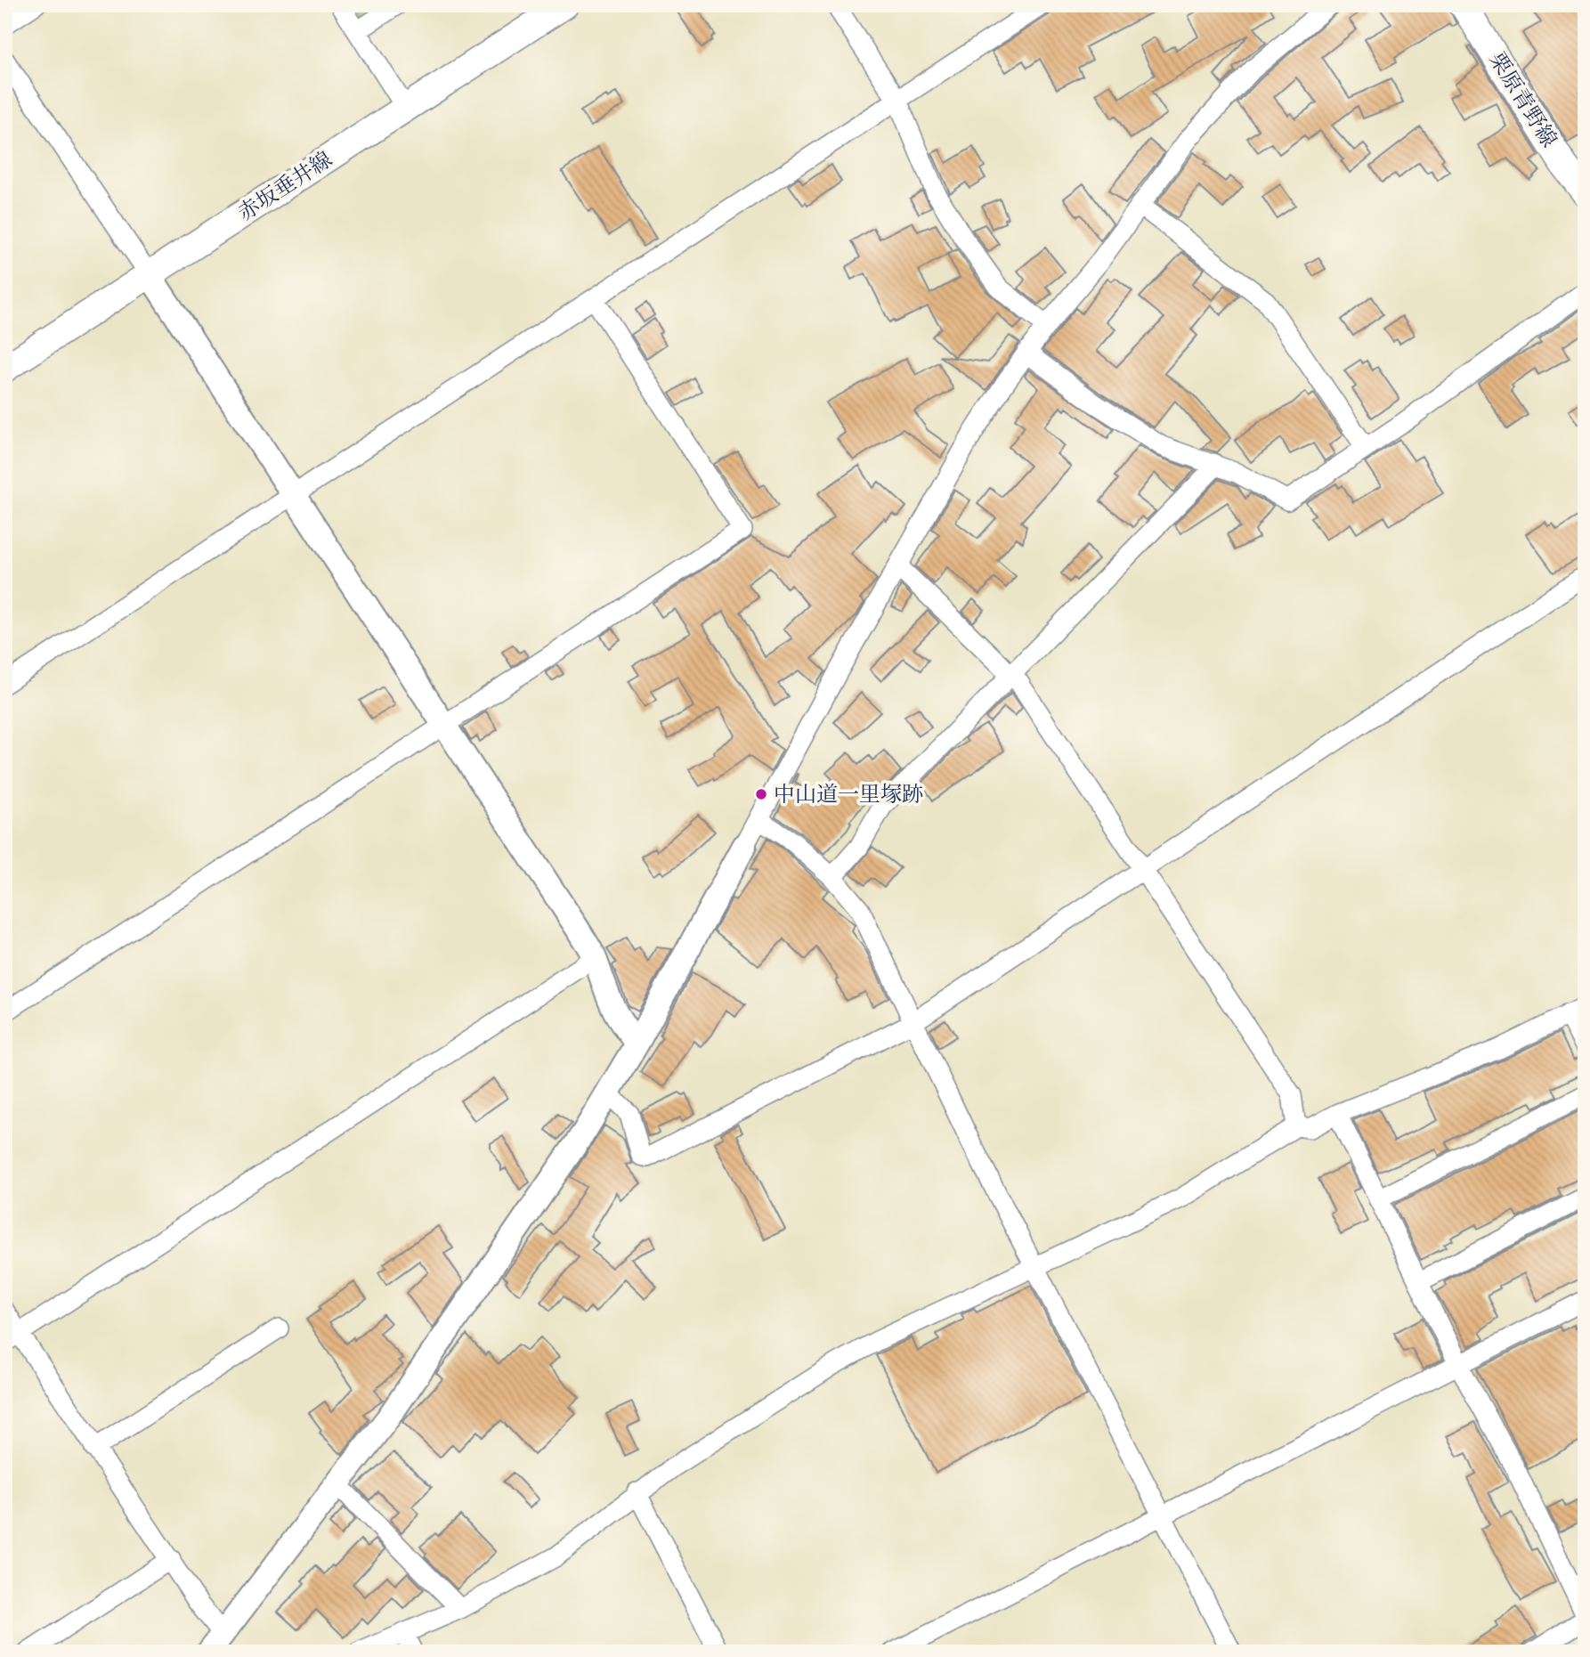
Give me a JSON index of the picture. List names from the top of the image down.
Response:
{
  "streets": {
    "main road": ["栗原青野線", "赤坂垂井線"]
  },
  "places": ["中山道一里塚跡"]
}
